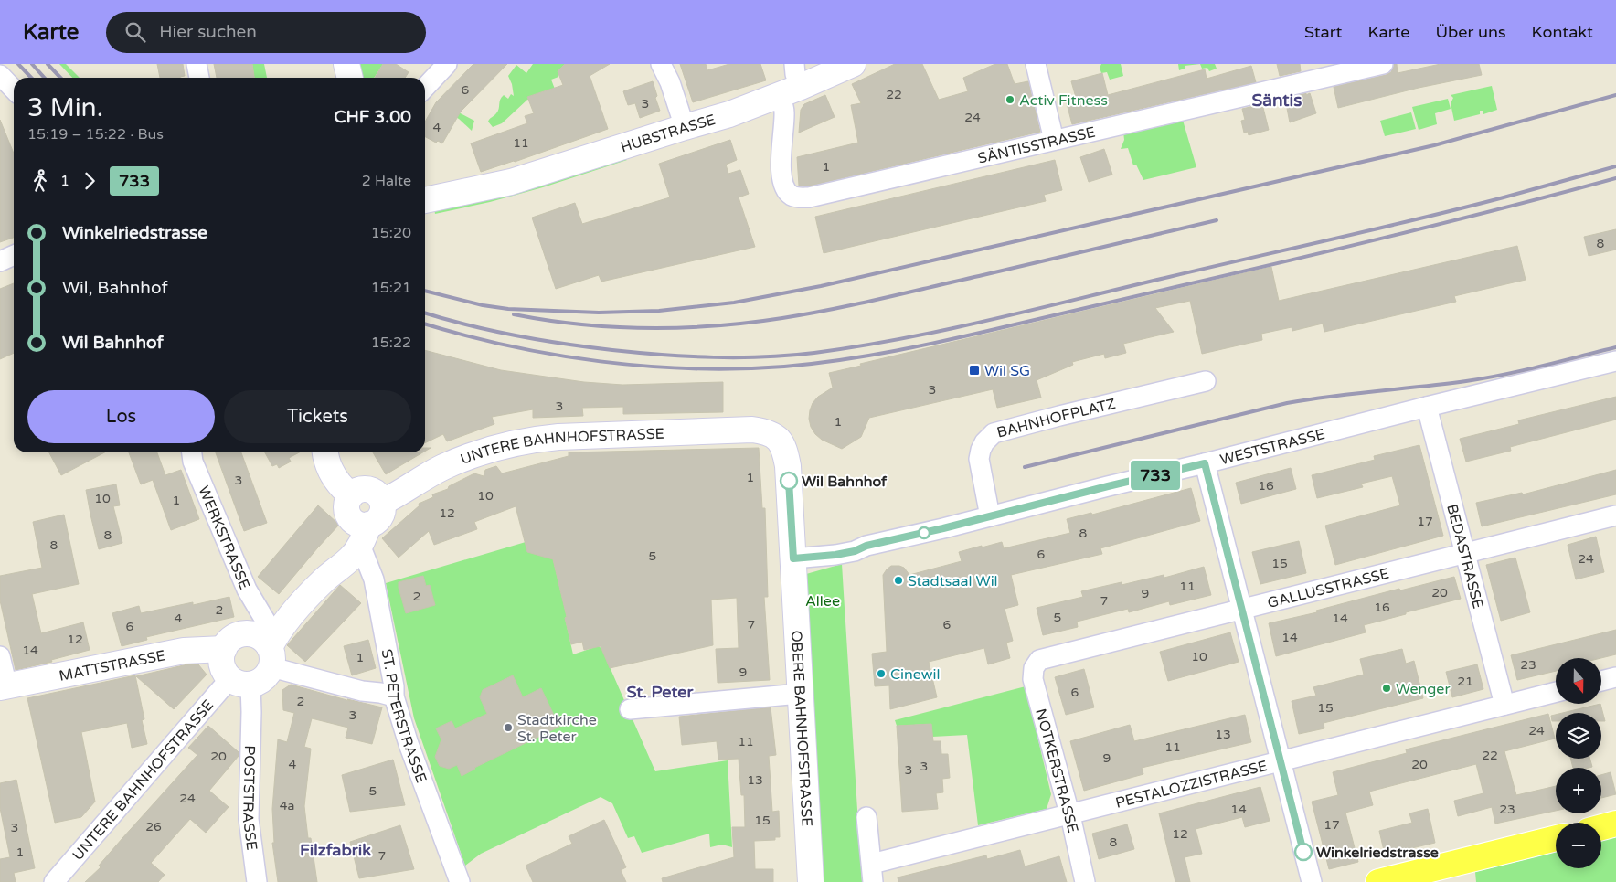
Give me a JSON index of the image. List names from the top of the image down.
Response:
{
  "streets": {
    "street": [
      "HUBSTRASSE",
      "SÄNTISSTRASSE",
      "BAHNHOFPLATZ",
      "WESTSTRASSE",
      "UNTERE BAHNHOFSTRASSE",
      "WERKSTRASSE",
      "BEDASTRASSE",
      "GALLUSSTRASSE",
      "MATTSTRASSE",
      "ST. PETERSTRASSE",
      "OBERE BAHNHOFSTRASSE",
      "NOTKERSTRASSE",
      "PESTALOZZISTRASSE",
      "POSTSTRASSE"
    ]
  },
  "crossings": [
    ["HUBSTRASSE", "SÄNTISSTRASSE"],
    ["BAHNHOFPLATZ", "WESTSTRASSE"],
    ["WESTSTRASSE", "BEDASTRASSE"],
    ["WESTSTRASSE", "OBERE BAHNHOFSTRASSE"],
    ["UNTERE BAHNHOFSTRASSE", "WERKSTRASSE"],
    ["UNTERE BAHNHOFSTRASSE", "MATTSTRASSE"],
    ["UNTERE BAHNHOFSTRASSE", "ST. PETERSTRASSE"],
    ["UNTERE BAHNHOFSTRASSE", "OBERE BAHNHOFSTRASSE"],
    ["UNTERE BAHNHOFSTRASSE", "POSTSTRASSE"],
    ["WERKSTRASSE", "MATTSTRASSE"],
    ["WERKSTRASSE", "POSTSTRASSE"],
    ["BEDASTRASSE", "GALLUSSTRASSE"],
    ["BEDASTRASSE", "PESTALOZZISTRASSE"],
    ["GALLUSSTRASSE", "NOTKERSTRASSE"],
    ["MATTSTRASSE", "POSTSTRASSE"],
    ["NOTKERSTRASSE", "PESTALOZZISTRASSE"]
  ],
  "districts": ["Säntis", "St. Peter", "Filzfabrik"],
  "parks": ["Allee"],
  "places": {
    "other": [
      "Activ Fitness",
      "Wil Bahnhof",
      "Stadtsaal Wil",
      "Cinewil",
      "Wenger",
      "Stadtkirche St. Peter",
      "Winkelriedstrasse"
    ],
    "transit": ["Wil SG"]
  },
  "lines": ["bus line 733"],
  "house_numbers": [
    "6",
    "22",
    "3",
    "24",
    "4",
    "11",
    "1",
    "8",
    "3",
    "3",
    "1",
    "1",
    "3",
    "16",
    "10",
    "10",
    "1",
    "12",
    "17",
    "8",
    "8",
    "8",
    "6",
    "5",
    "24",
    "15",
    "11",
    "20",
    "9",
    "2",
    "7",
    "16",
    "2",
    "5",
    "4",
    "14",
    "7",
    "6",
    "6",
    "14",
    "12",
    "14",
    "10",
    "1",
    "23",
    "9",
    "21",
    "6",
    "2",
    "15",
    "3",
    "24",
    "13",
    "11",
    "11",
    "22",
    "20",
    "9",
    "4",
    "20",
    "3",
    "3",
    "13",
    "5",
    "24",
    "4a",
    "14",
    "23",
    "15",
    "17",
    "26",
    "3",
    "12",
    "8",
    "1",
    "7"
  ],
  "north": "bottom",
  "page": {
    "header": "Karte",
    "search": "Hier suchen",
    "nav": [
      "Start",
      "Karte",
      "Über uns",
      "Kontakt"
    ],
    "on_map": "733",
    "heading": ["3 Min.", "15:19 – 15:22 · Bus", "CHF 3.00"],
    "legs": ["1", "733", "2 Halte"],
    "list": [
      {
        "name": "Winkelriedstrasse",
        "value": "15:20"
      },
      {
        "name": "Wil, Bahnhof",
        "value": "15:21"
      },
      {
        "name": "Wil Bahnhof",
        "value": "15:22"
      }
    ],
    "buttons": ["Los", "Tickets"],
    "map_buttons": ["+", "−"]
  }
}
